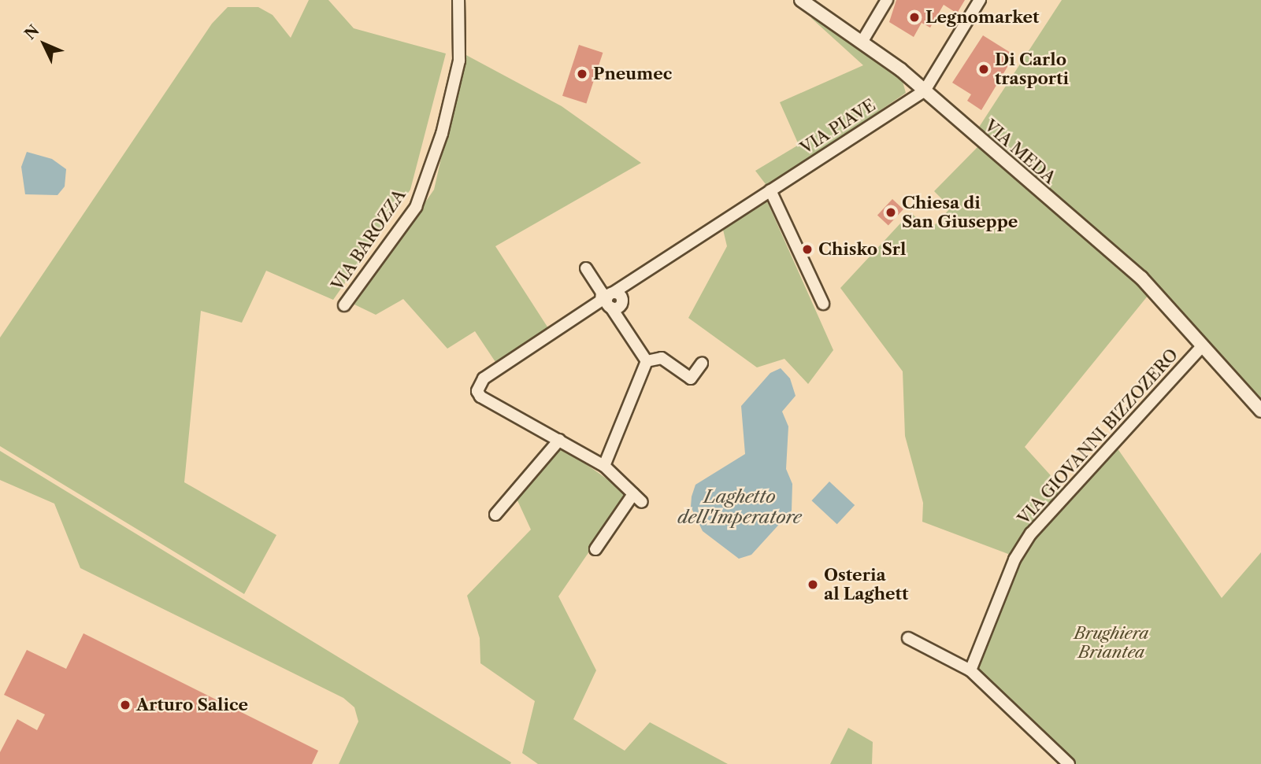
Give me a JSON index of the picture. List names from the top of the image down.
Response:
{
  "streets": {
    "street": [
      "VIA PIAVE",
      "VIA MEDA",
      "VIA BAROZZA",
      "VIA GIOVANNI BIZZOZERO"
    ]
  },
  "crossings": [
    ["VIA PIAVE", "VIA MEDA"],
    ["VIA MEDA", "VIA GIOVANNI BIZZOZERO"]
  ],
  "water": ["Laghetto dell'Imperatore"],
  "parks": ["Brughiera Briantea"],
  "places": [
    "Legnomarket",
    "Di Carlo trasporti",
    "Pneumec",
    "Chiesa di San Giuseppe",
    "Chisko Srl",
    "Osteria al Laghett",
    "Arturo Salice"
  ],
  "north": "top left"
}
